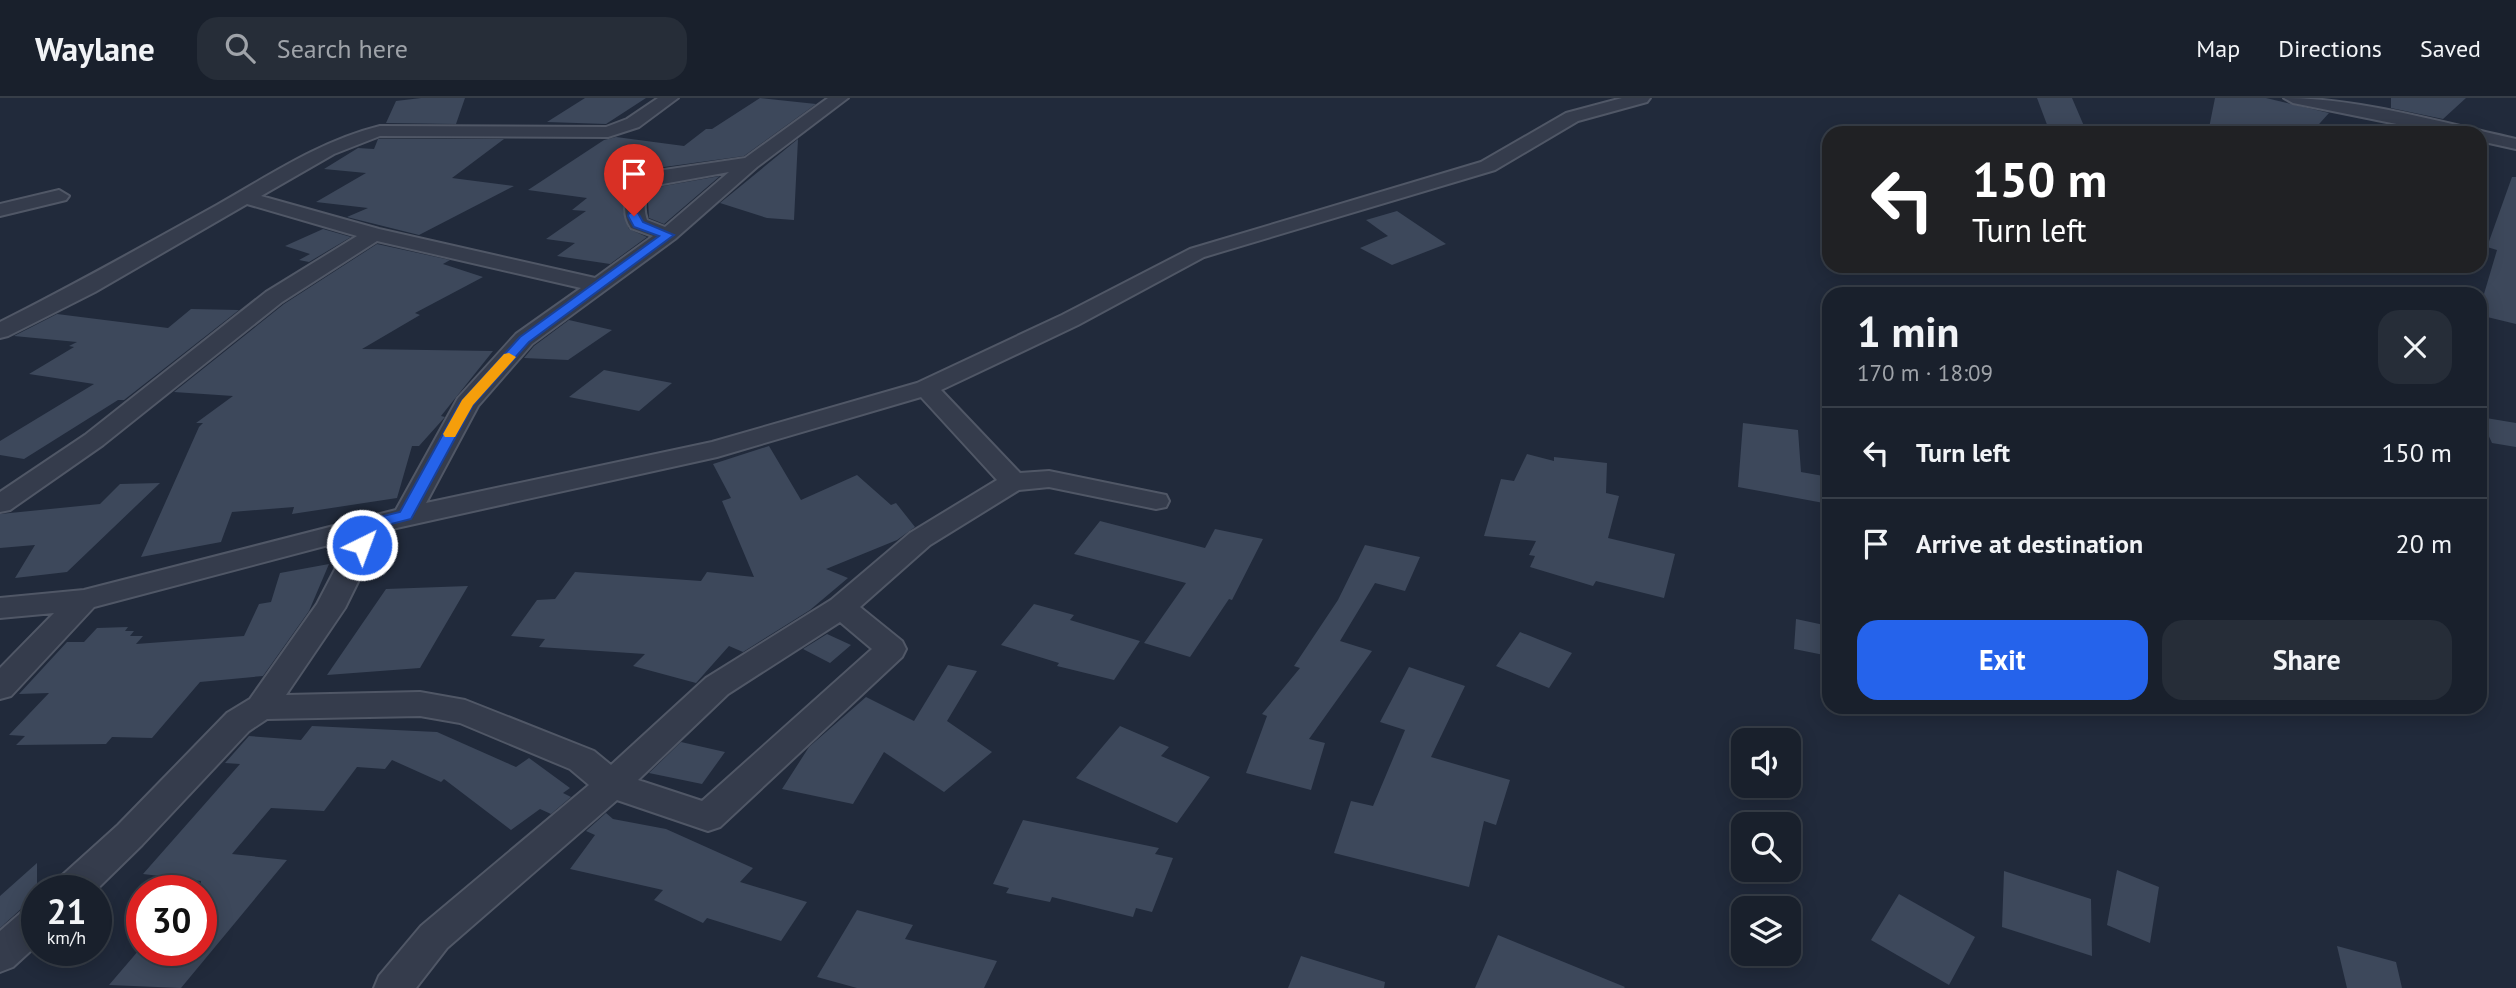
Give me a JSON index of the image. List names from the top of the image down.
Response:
{
  "page": {
    "header": "Waylane",
    "search": "Search here",
    "nav": ["Map", "Directions", "Saved"],
    "turn": ["150 m", "Turn left"],
    "heading": ["1 min", "170 m · 18:09"],
    "list": [
      {
        "name": "Turn left",
        "value": "150 m"
      },
      {
        "name": "Arrive at destination",
        "value": "20 m"
      }
    ],
    "buttons": ["Exit", "Share"],
    "speed": "21 km/h",
    "limit": "30"
  }
}
